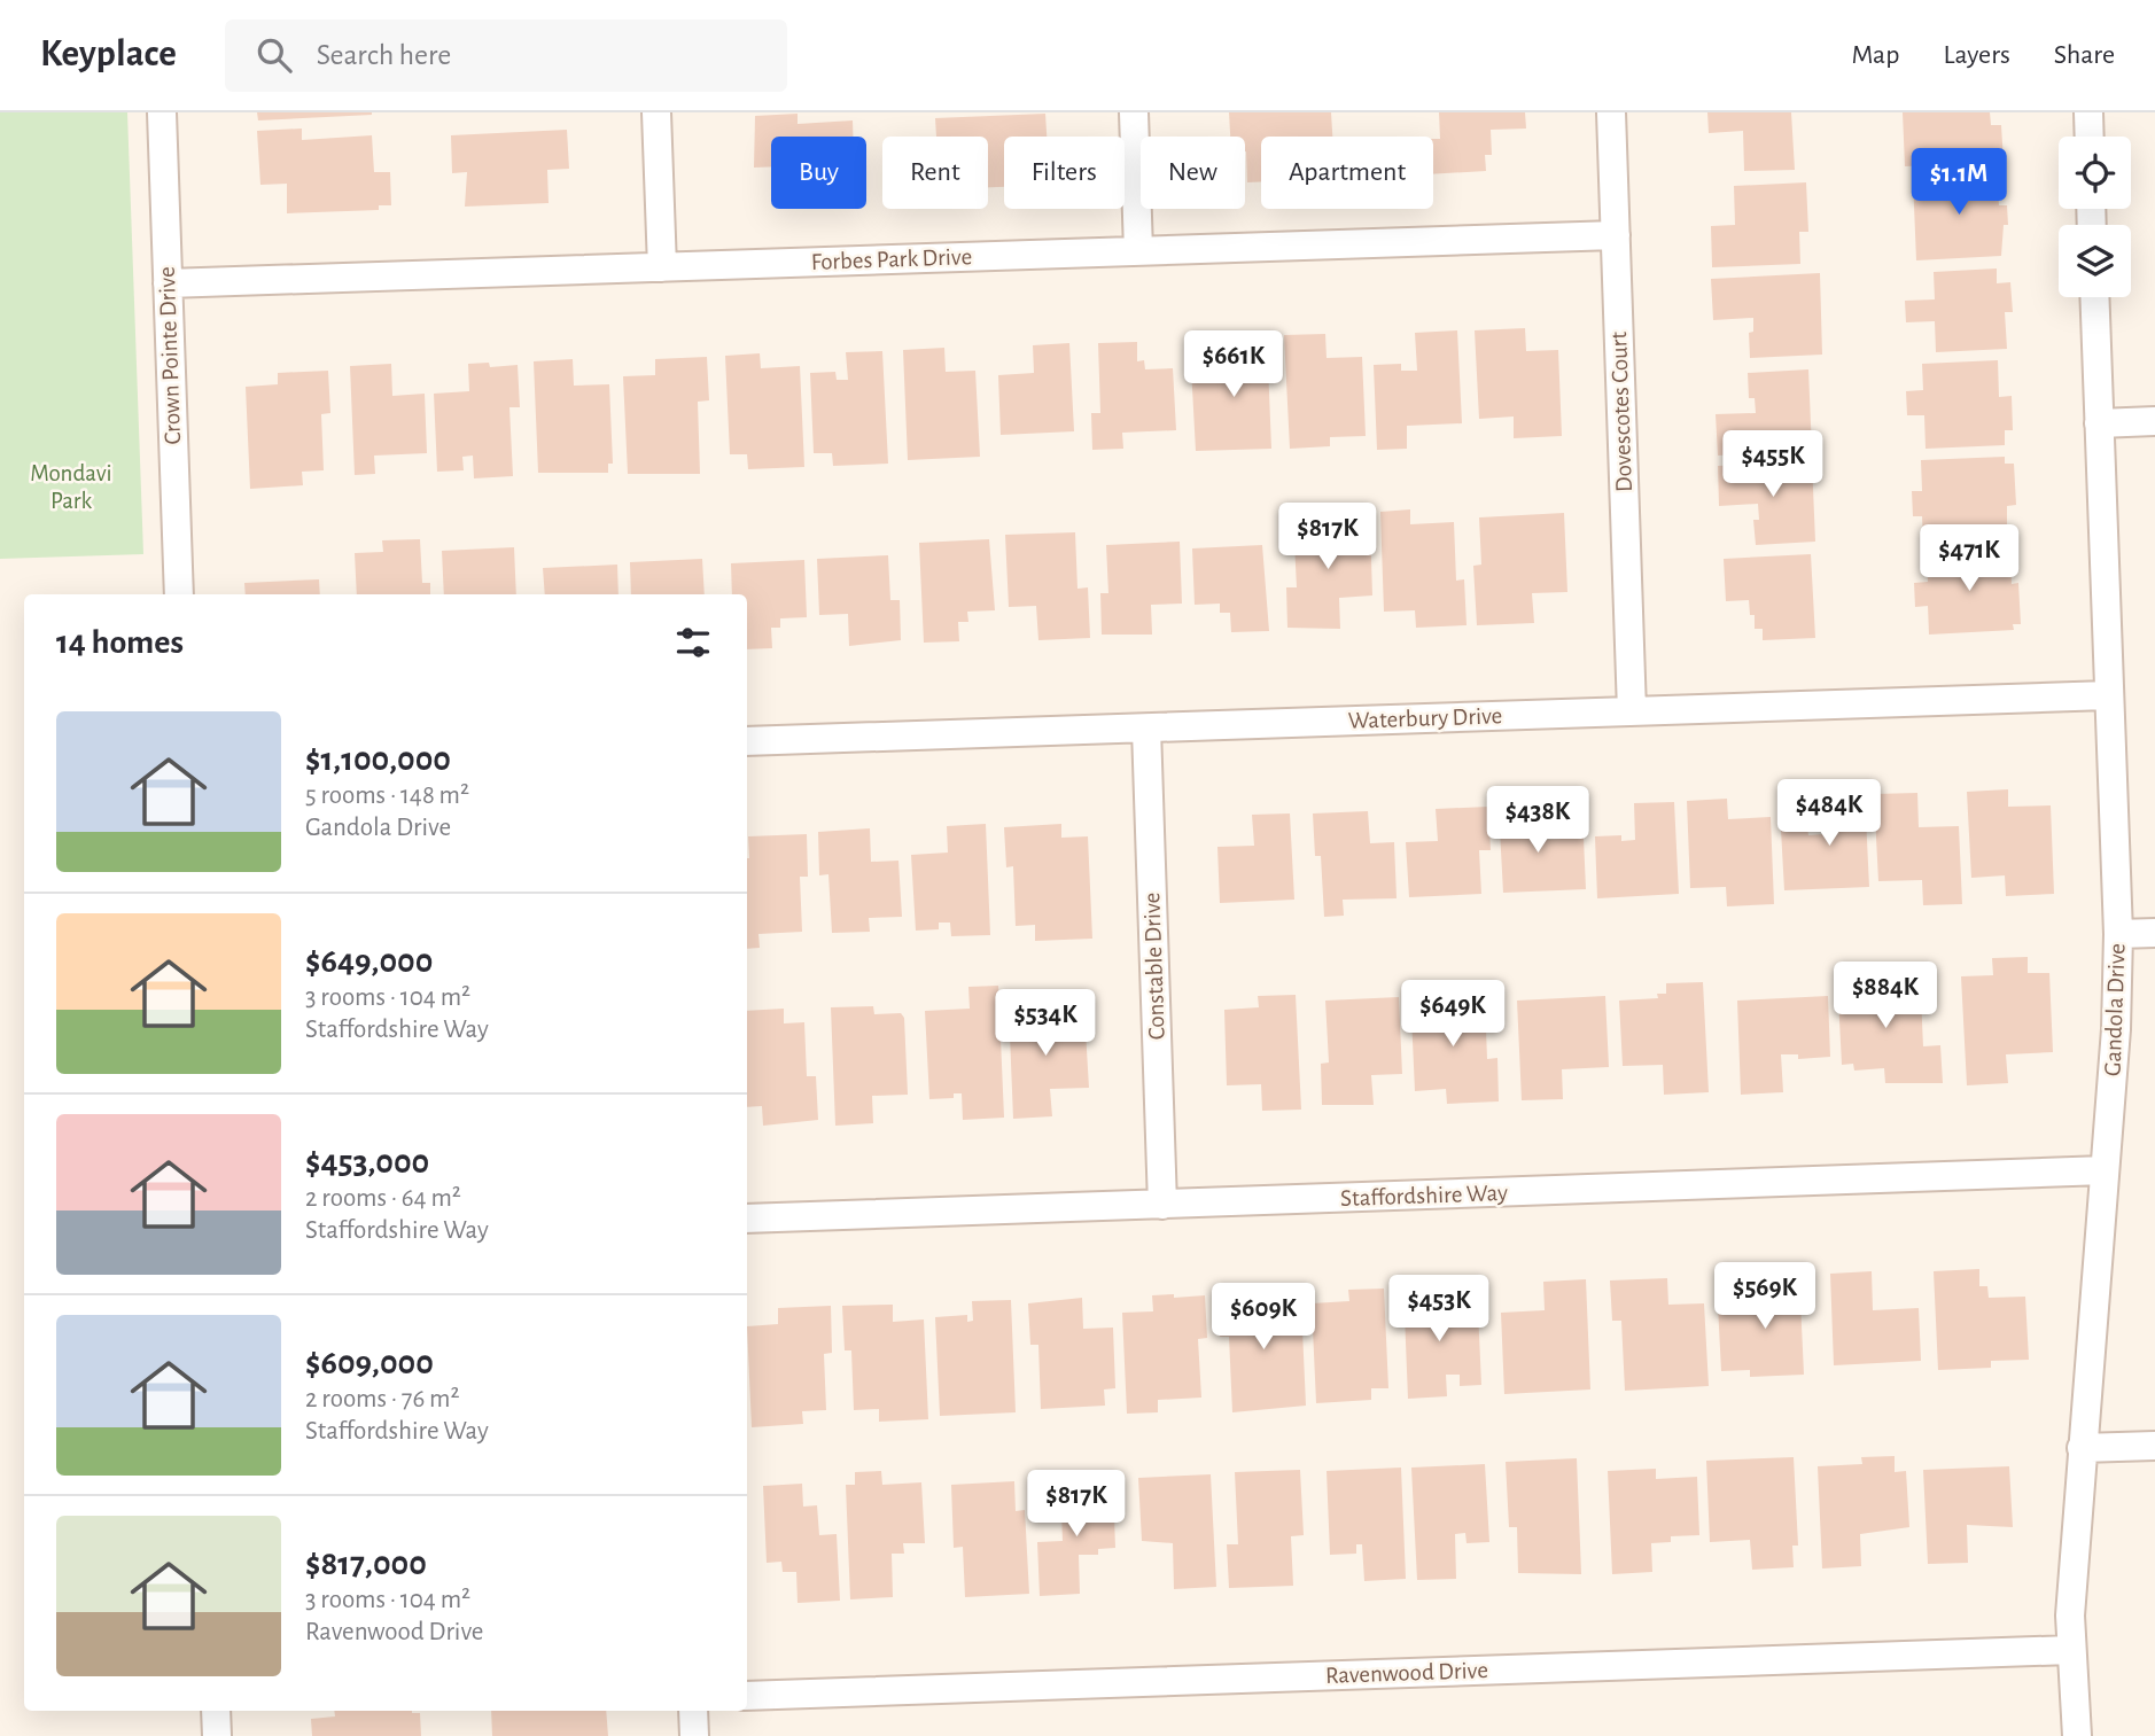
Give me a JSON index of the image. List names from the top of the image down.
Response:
{
  "streets": {
    "street": [
      "Forbes Park Drive",
      "Crown Pointe Drive",
      "Dovescotes Court",
      "Waterbury Drive",
      "Constable Drive",
      "Gandola Drive",
      "Staffordshire Way",
      "Ravenwood Drive"
    ]
  },
  "crossings": [
    ["Forbes Park Drive", "Crown Pointe Drive"],
    ["Forbes Park Drive", "Dovescotes Court"],
    ["Dovescotes Court", "Waterbury Drive"],
    ["Waterbury Drive", "Constable Drive"],
    ["Waterbury Drive", "Gandola Drive"],
    ["Constable Drive", "Staffordshire Way"],
    ["Gandola Drive", "Staffordshire Way"],
    ["Gandola Drive", "Ravenwood Drive"]
  ],
  "parks": ["Mondavi Park"],
  "page": {
    "header": "Keyplace",
    "search": "Search here",
    "nav": ["Map", "Layers", "Share"],
    "chip": [
      "Buy",
      "Rent",
      "Filters",
      "New",
      "Apartment"
    ],
    "price": [
      "$1.1M",
      "$661K",
      "$455K",
      "$817K",
      "$471K",
      "$484K",
      "$438K",
      "$884K",
      "$649K",
      "$534K",
      "$569K",
      "$453K",
      "$609K",
      "$817K"
    ],
    "heading": "14 homes",
    "list": [
      {
        "name": "$1,100,000",
        "note": "5 rooms · 148 m² · Gandola Drive"
      },
      {
        "name": "$649,000",
        "note": "3 rooms · 104 m² · Staffordshire Way"
      },
      {
        "name": "$453,000",
        "note": "2 rooms · 64 m² · Staffordshire Way"
      },
      {
        "name": "$609,000",
        "note": "2 rooms · 76 m² · Staffordshire Way"
      },
      {
        "name": "$817,000",
        "note": "3 rooms · 104 m² · Ravenwood Drive"
      }
    ]
  }
}
